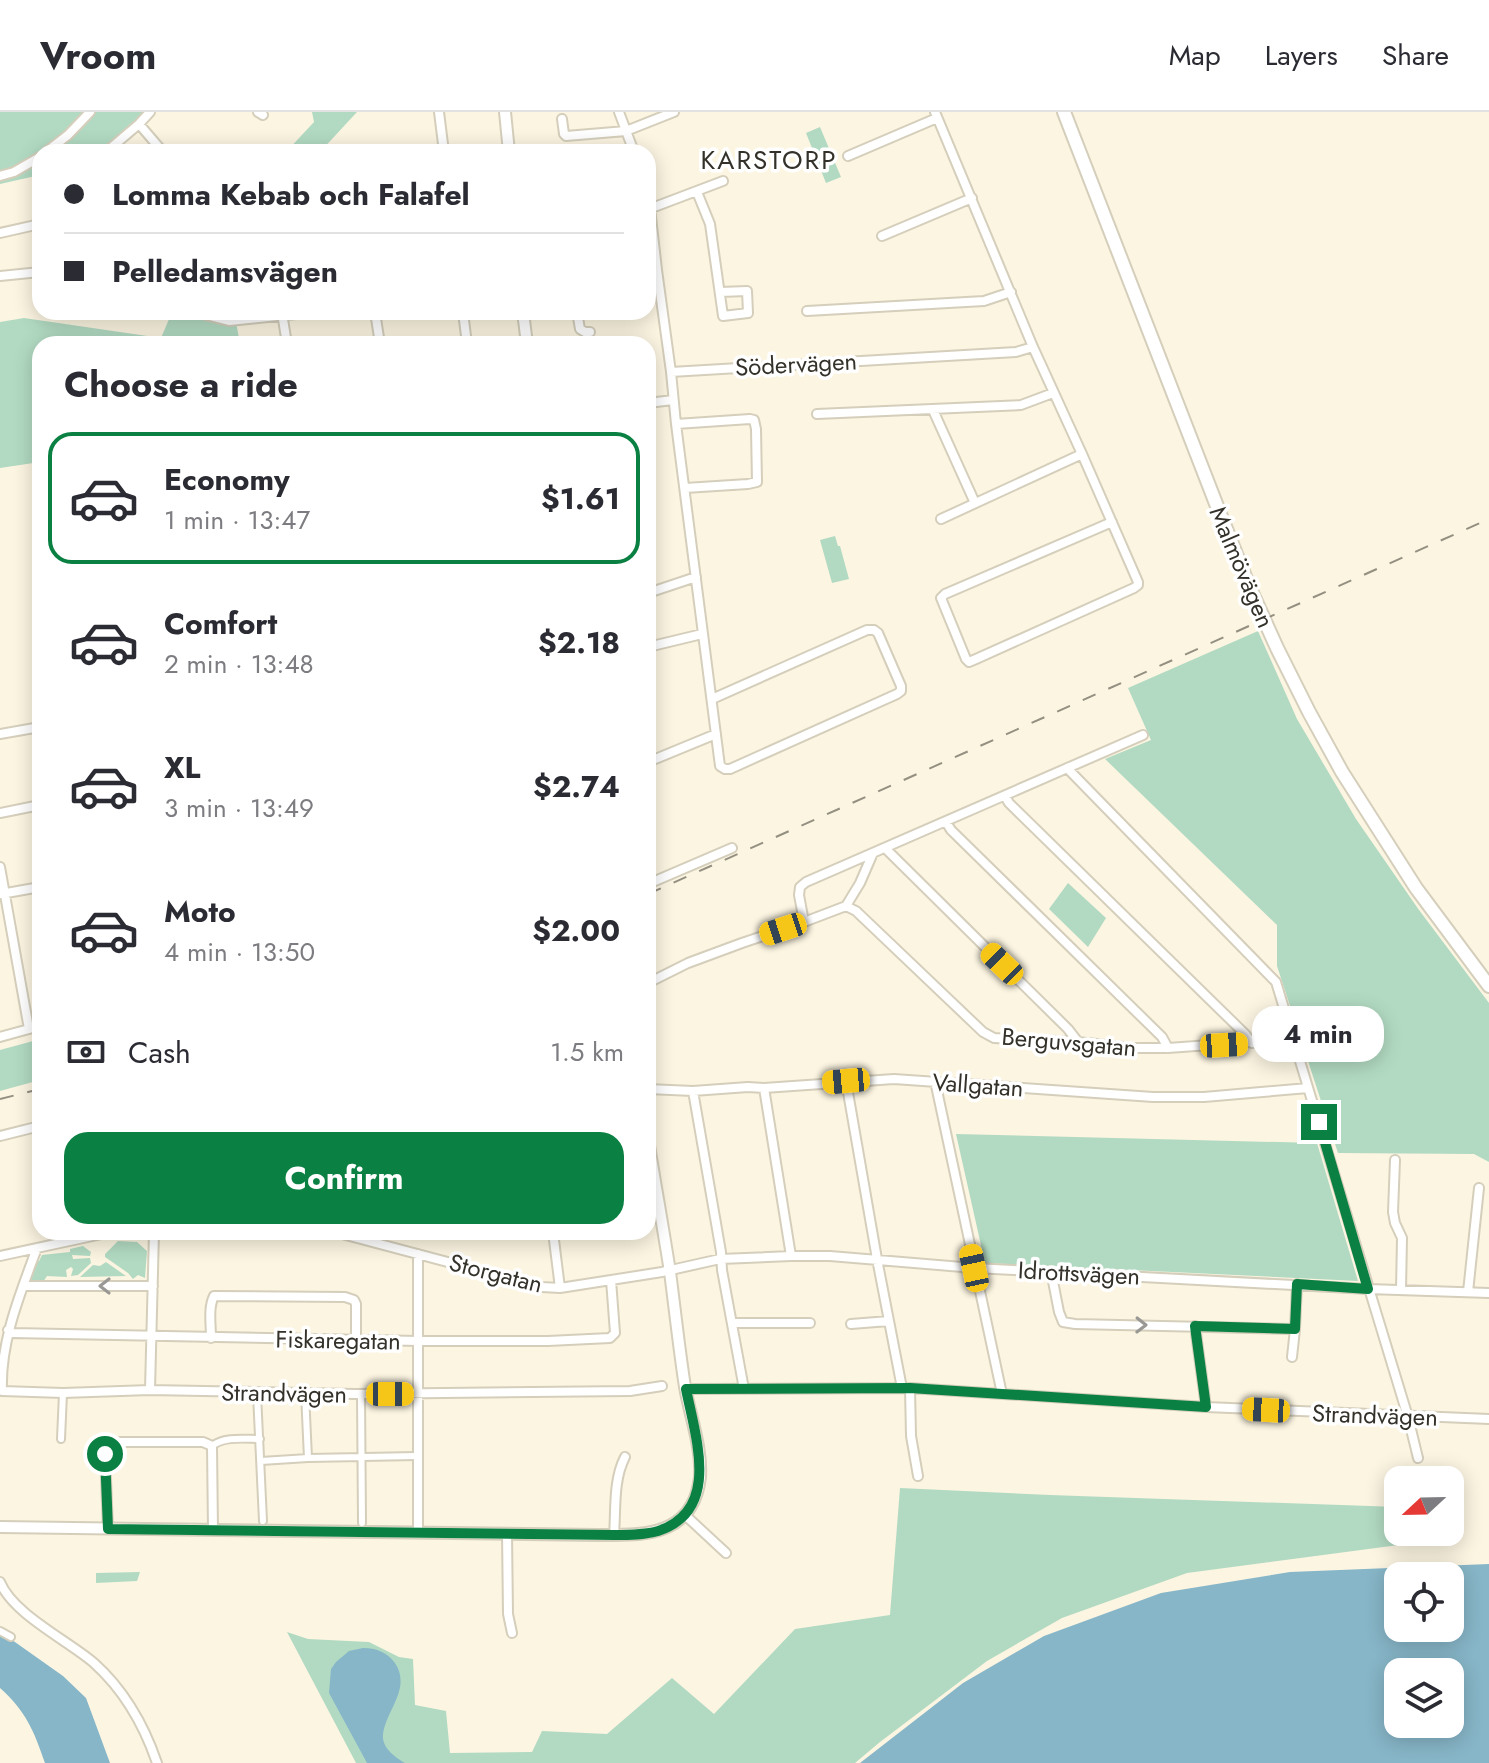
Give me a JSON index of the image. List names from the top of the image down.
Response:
{
  "streets": {
    "main road": ["Malmövägen"],
    "street": [
      "Södervägen",
      "Berguvsgatan",
      "Vallgatan",
      "Storgatan",
      "Idrottsvägen",
      "Fiskaregatan",
      "Strandvägen"
    ]
  },
  "crossings": [
    ["Storgatan", "Idrottsvägen"],
    ["Storgatan", "Fiskaregatan"]
  ],
  "districts": ["KARSTORP"],
  "north": "left",
  "page": {
    "header": "Vroom",
    "nav": ["Map", "Layers", "Share"],
    "banner": ["Lomma Kebab och Falafel", "Pelledamsvägen"],
    "heading": "Choose a ride",
    "list": [
      {
        "name": "Economy",
        "note": "1 min · 13:47",
        "value": "$1.61"
      },
      {
        "name": "Comfort",
        "note": "2 min · 13:48",
        "value": "$2.18"
      },
      {
        "name": "XL",
        "note": "3 min · 13:49",
        "value": "$2.74"
      },
      {
        "name": "Moto",
        "note": "4 min · 13:50",
        "value": "$2.00"
      }
    ],
    "bubble": "4 min",
    "pay": ["Cash", "1.5 km"],
    "buttons": "Confirm"
  }
}
